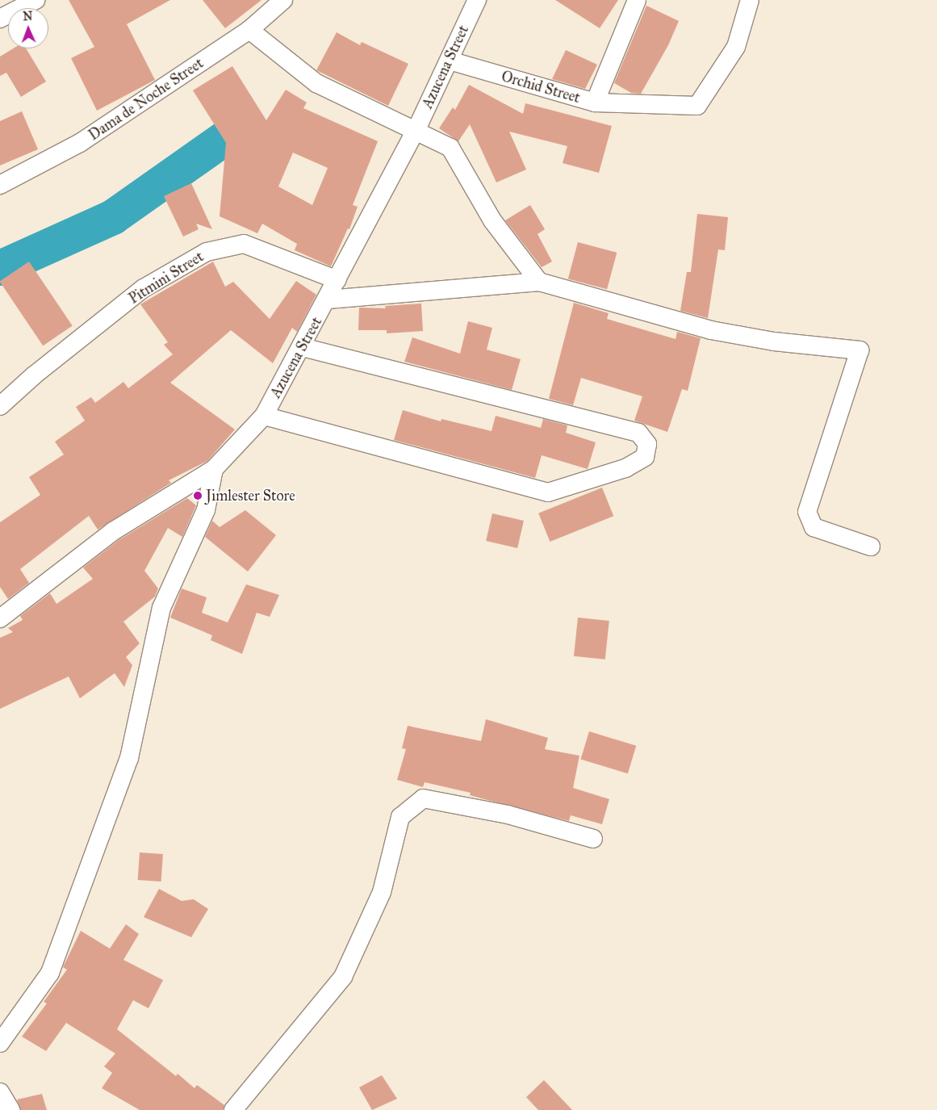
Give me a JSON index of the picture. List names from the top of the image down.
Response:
{
  "streets": {
    "street": [
      "Azucena Street",
      "Orchid Street",
      "Dama de Noche Street",
      "Pitmini Street"
    ]
  },
  "crossings": [
    ["Azucena Street", "Orchid Street"],
    ["Azucena Street", "Pitmini Street"]
  ],
  "places": ["Jimlester Store"],
  "north": "top"
}
